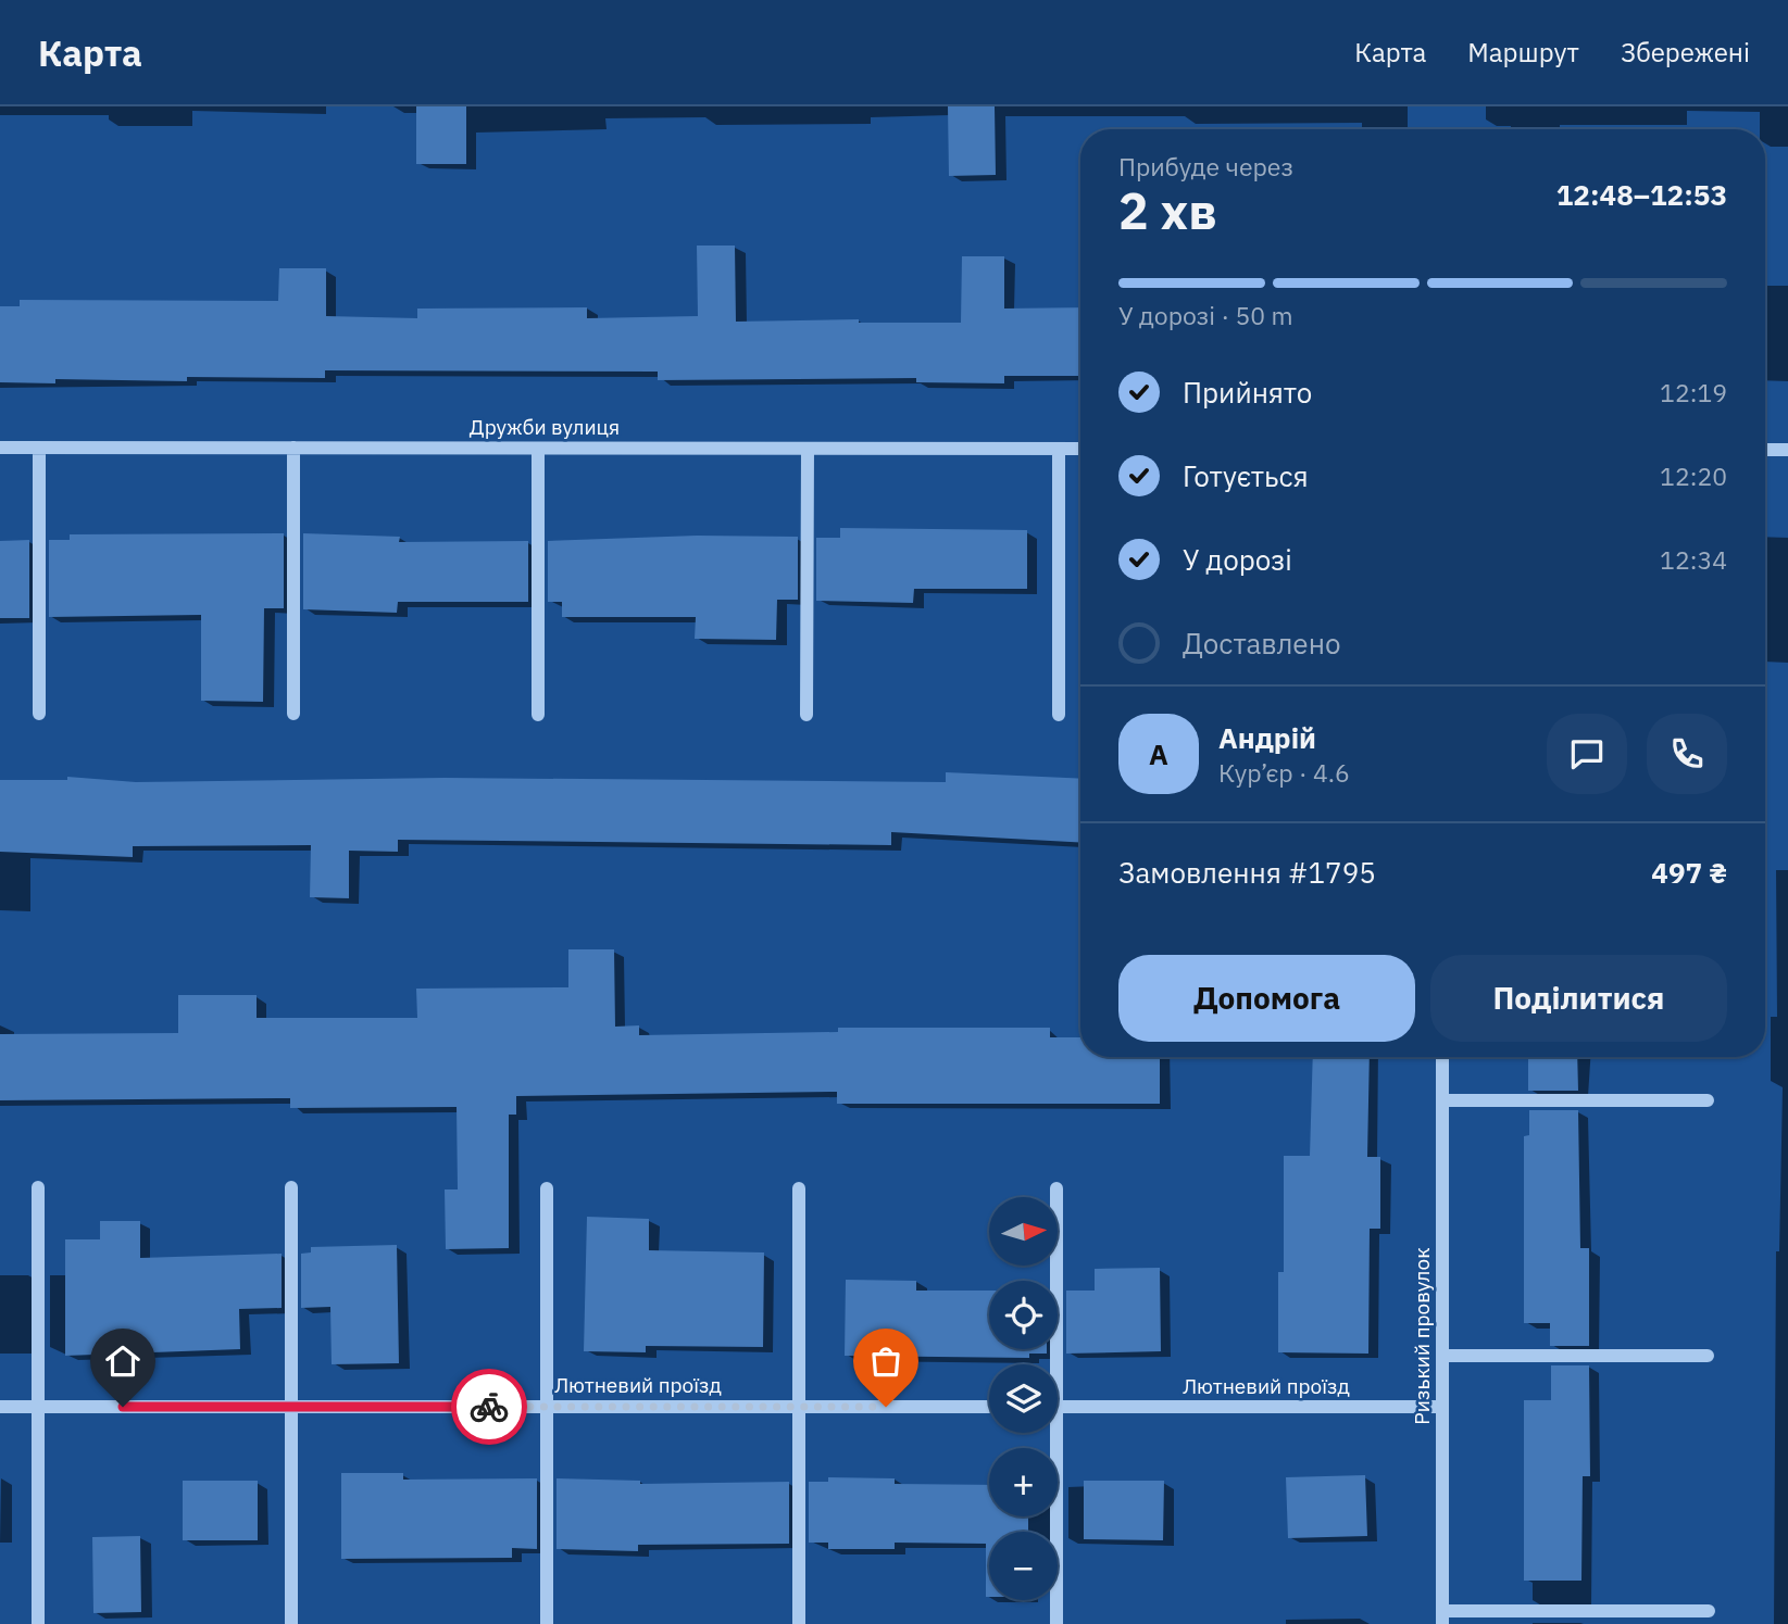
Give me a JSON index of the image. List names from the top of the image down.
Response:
{
  "streets": {
    "street": ["Дружби вулиця", "Ризький провулок", "Лютневий проїзд"]
  },
  "crossings": [
    ["Ризький провулок", "Лютневий проїзд"]
  ],
  "north": "right",
  "page": {
    "header": "Карта",
    "nav": ["Карта", "Маршрут", "Збережені"],
    "heading": ["2 хв", "Прибуде через", "12:48–12:53"],
    "panel": [
      "Андрій",
      "Кур’єр · 4.6",
      "Замовлення #1795",
      "497 ₴"
    ],
    "bar": "У дорозі · 50 m",
    "list": [
      ["Прийнято", "12:19"],
      ["Готується", "12:20"],
      ["У дорозі", "12:34"],
      "Доставлено"
    ],
    "round": "А",
    "buttons": ["Допомога", "Поділитися"],
    "map_buttons": ["+", "−"]
  }
}
